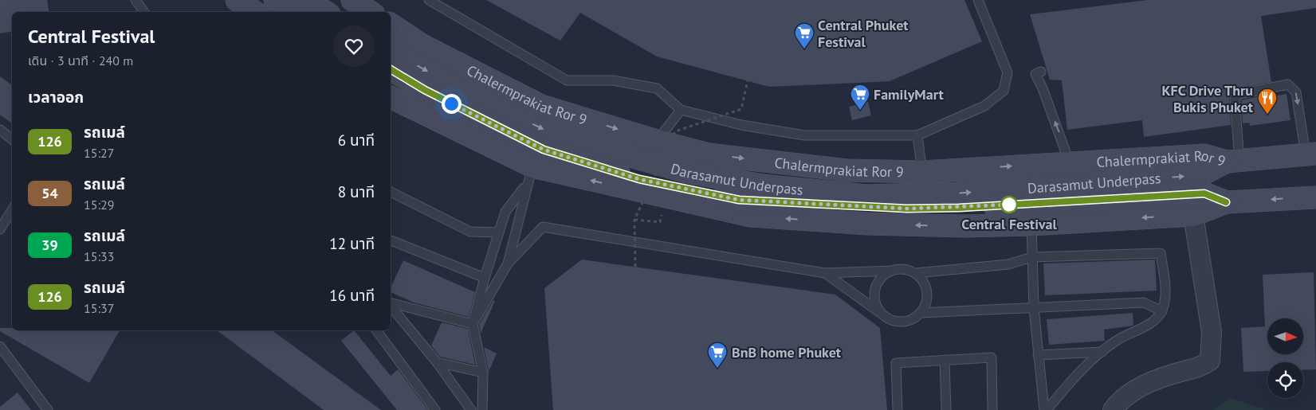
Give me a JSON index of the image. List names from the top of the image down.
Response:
{
  "streets": {
    "main road": ["Chalermprakiat Ror 9", "Darasamut Underpass"]
  },
  "crossings": [
    ["Chalermprakiat Ror 9", "Darasamut Underpass"]
  ],
  "places": {
    "supermarket": ["Central Phuket Festival", "FamilyMart", "BnB home Phuket"],
    "restaurant": ["KFC Drive Thru Bukis Phuket"],
    "other": ["Central Festival"]
  },
  "lines": ["bus line 126"],
  "north": "right",
  "page": {
    "heading": [
      ["Central Festival", "เดิน · 3 นาที · 240 m"],
      "เวลาออก"
    ],
    "list": [
      {
        "mark": "126",
        "name": "รถเมล์",
        "note": "15:27",
        "value": "6 นาที"
      },
      {
        "mark": "54",
        "name": "รถเมล์",
        "note": "15:29",
        "value": "8 นาที"
      },
      {
        "mark": "39",
        "name": "รถเมล์",
        "note": "15:33",
        "value": "12 นาที"
      },
      {
        "mark": "126",
        "name": "รถเมล์",
        "note": "15:37",
        "value": "16 นาที"
      }
    ]
  }
}
